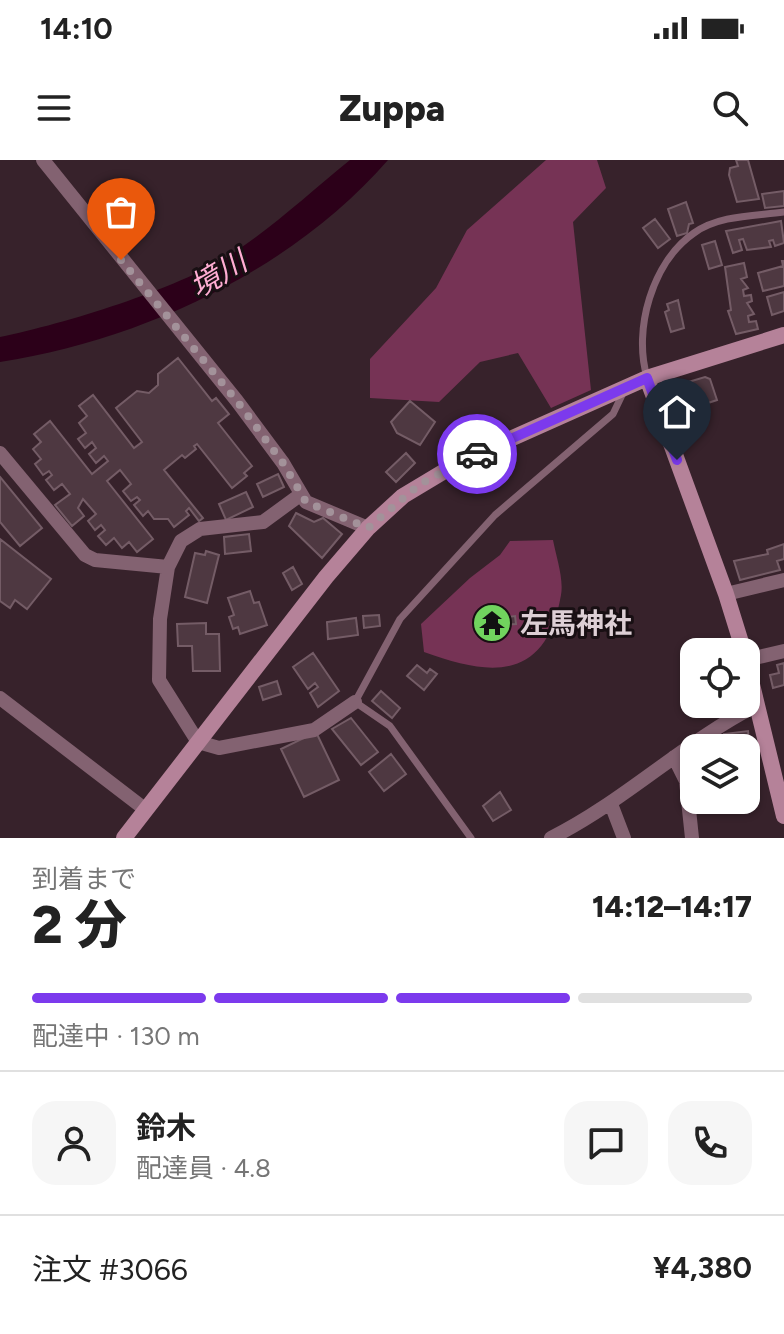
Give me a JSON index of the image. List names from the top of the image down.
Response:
{
  "water": ["境川"],
  "places": {
    "temple": ["左馬神社"]
  },
  "page": {
    "status": "14:10",
    "header": "Zuppa",
    "heading": ["2 分", "到着まで", "14:12–14:17"],
    "panel": [
      "鈴木",
      "配達員 · 4.8",
      "注文 #3066",
      "¥4,380"
    ],
    "bar": "配達中 · 130 m"
  }
}
